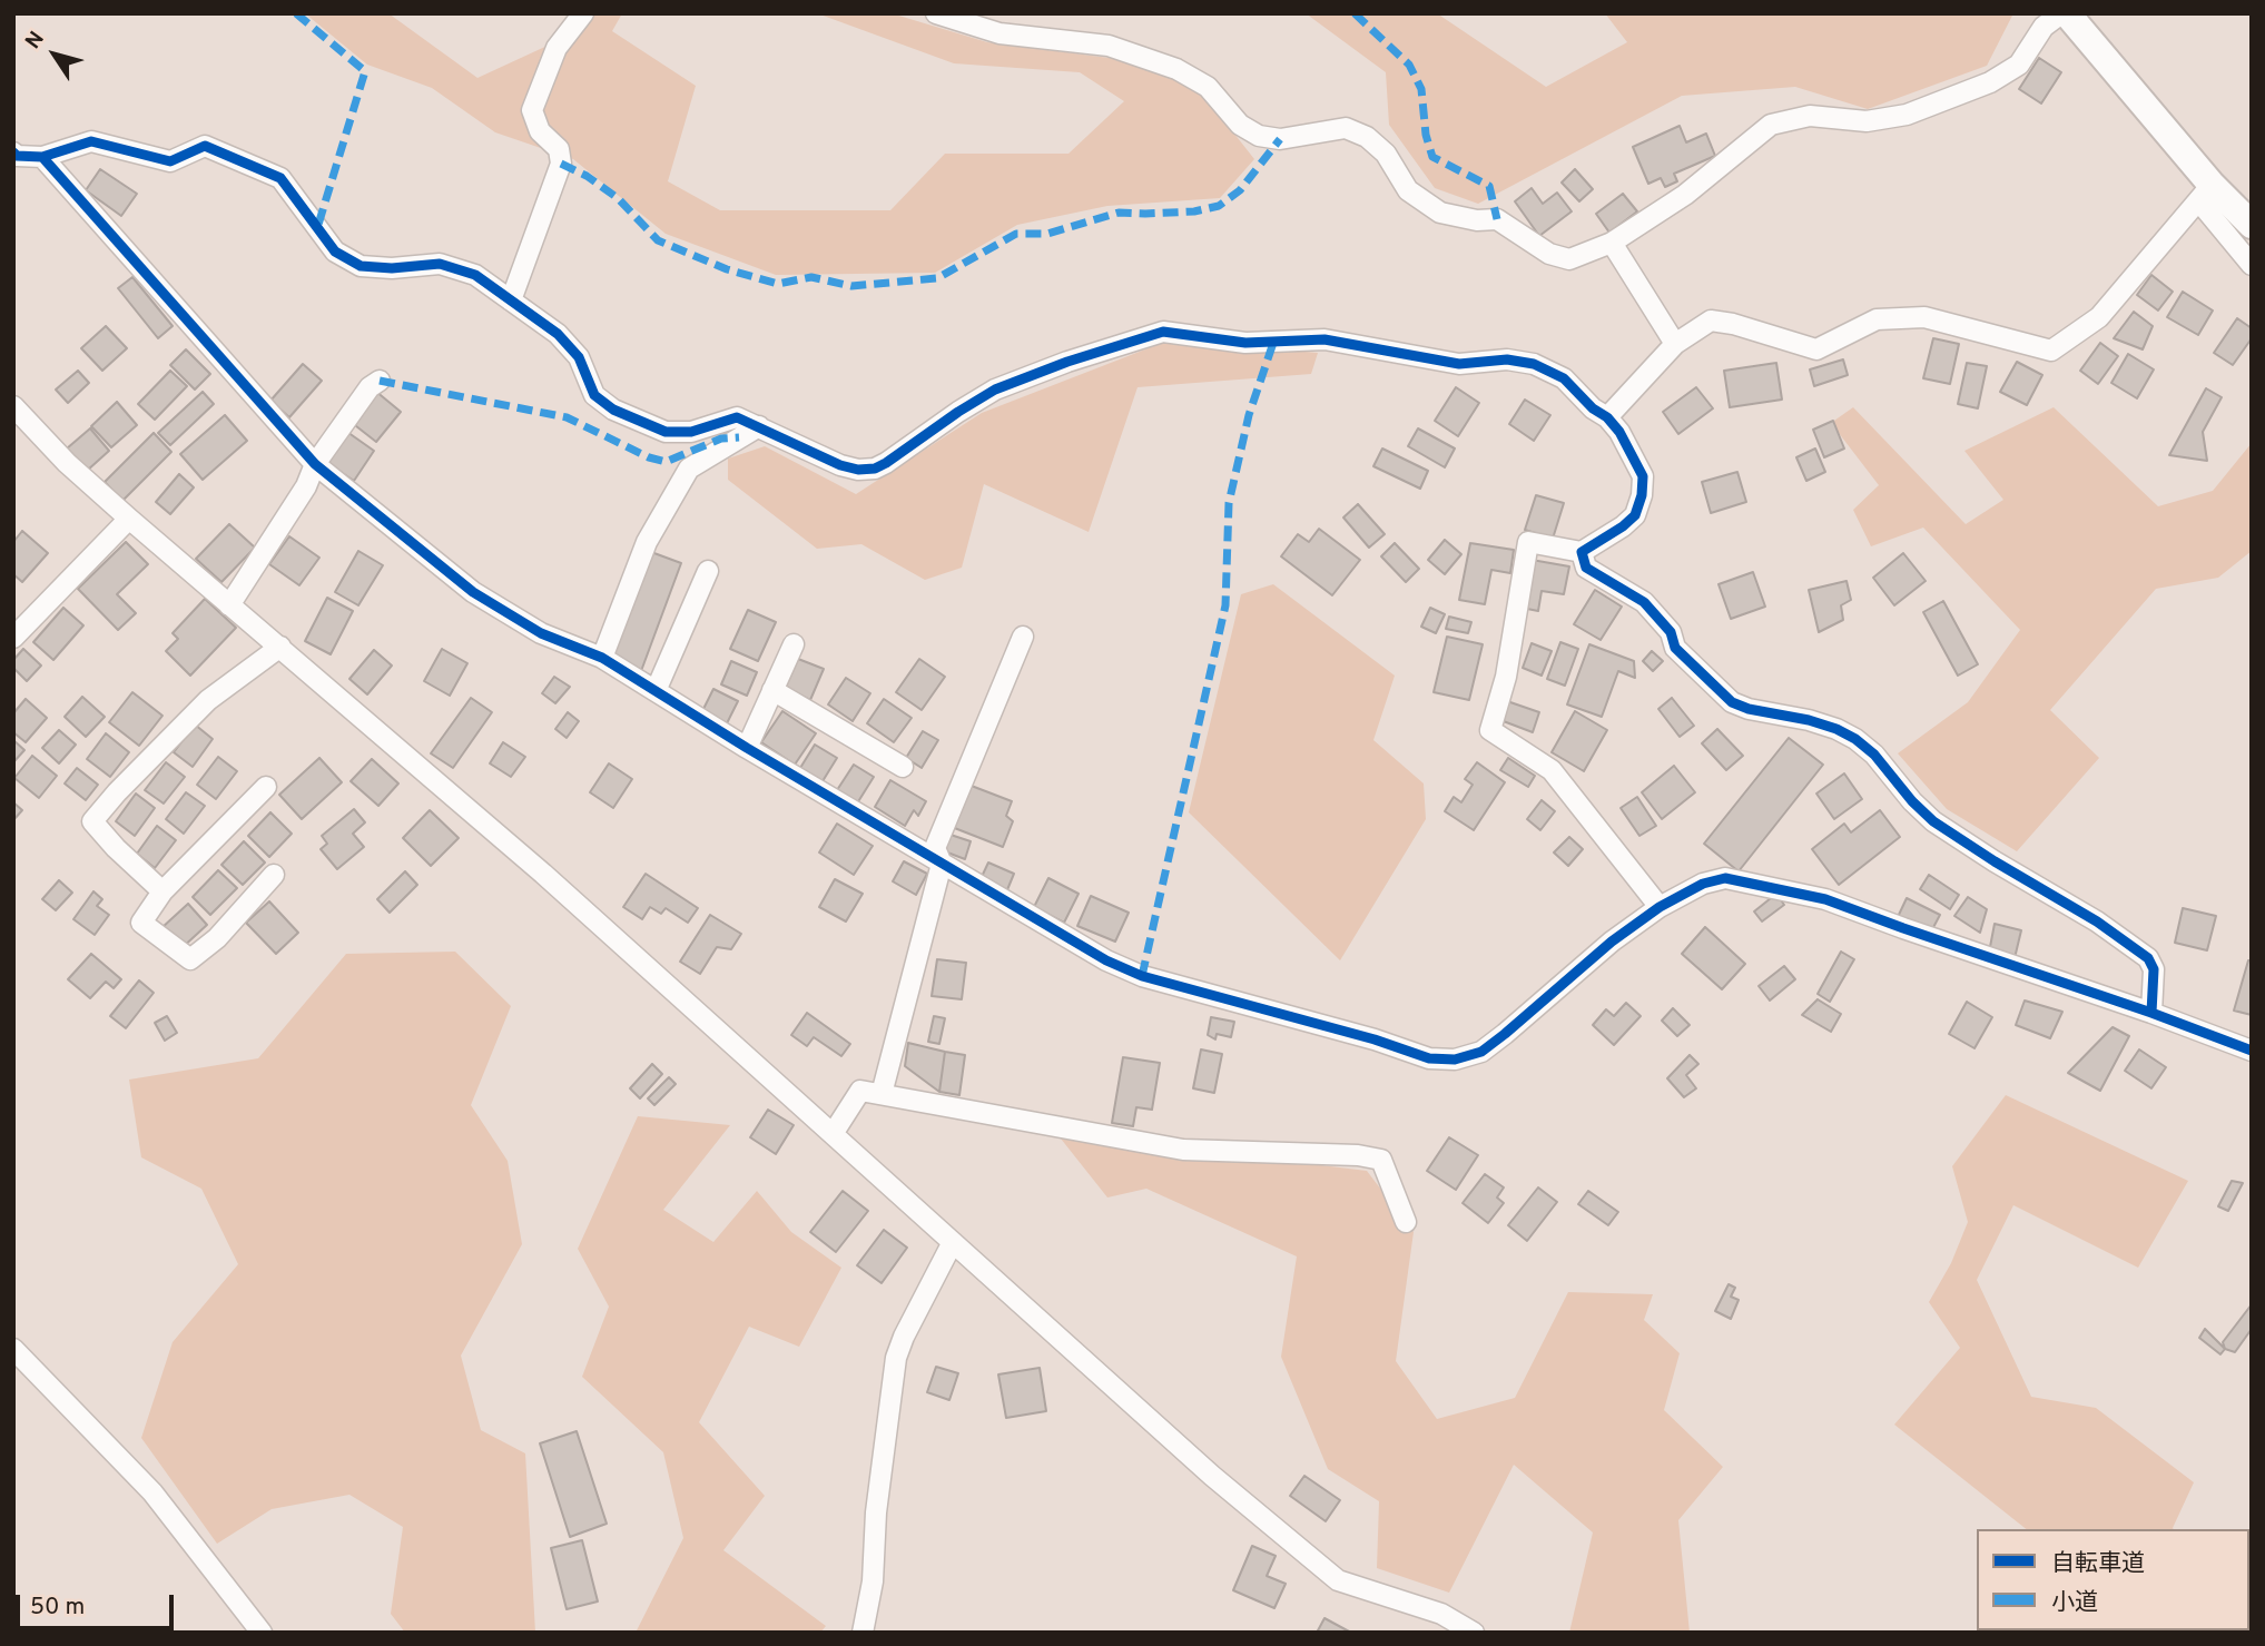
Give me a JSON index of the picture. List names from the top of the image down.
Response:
{
  "legend": ["自転車道", "小道"],
  "scale_bar": "50 m",
  "north": "top left"
}
